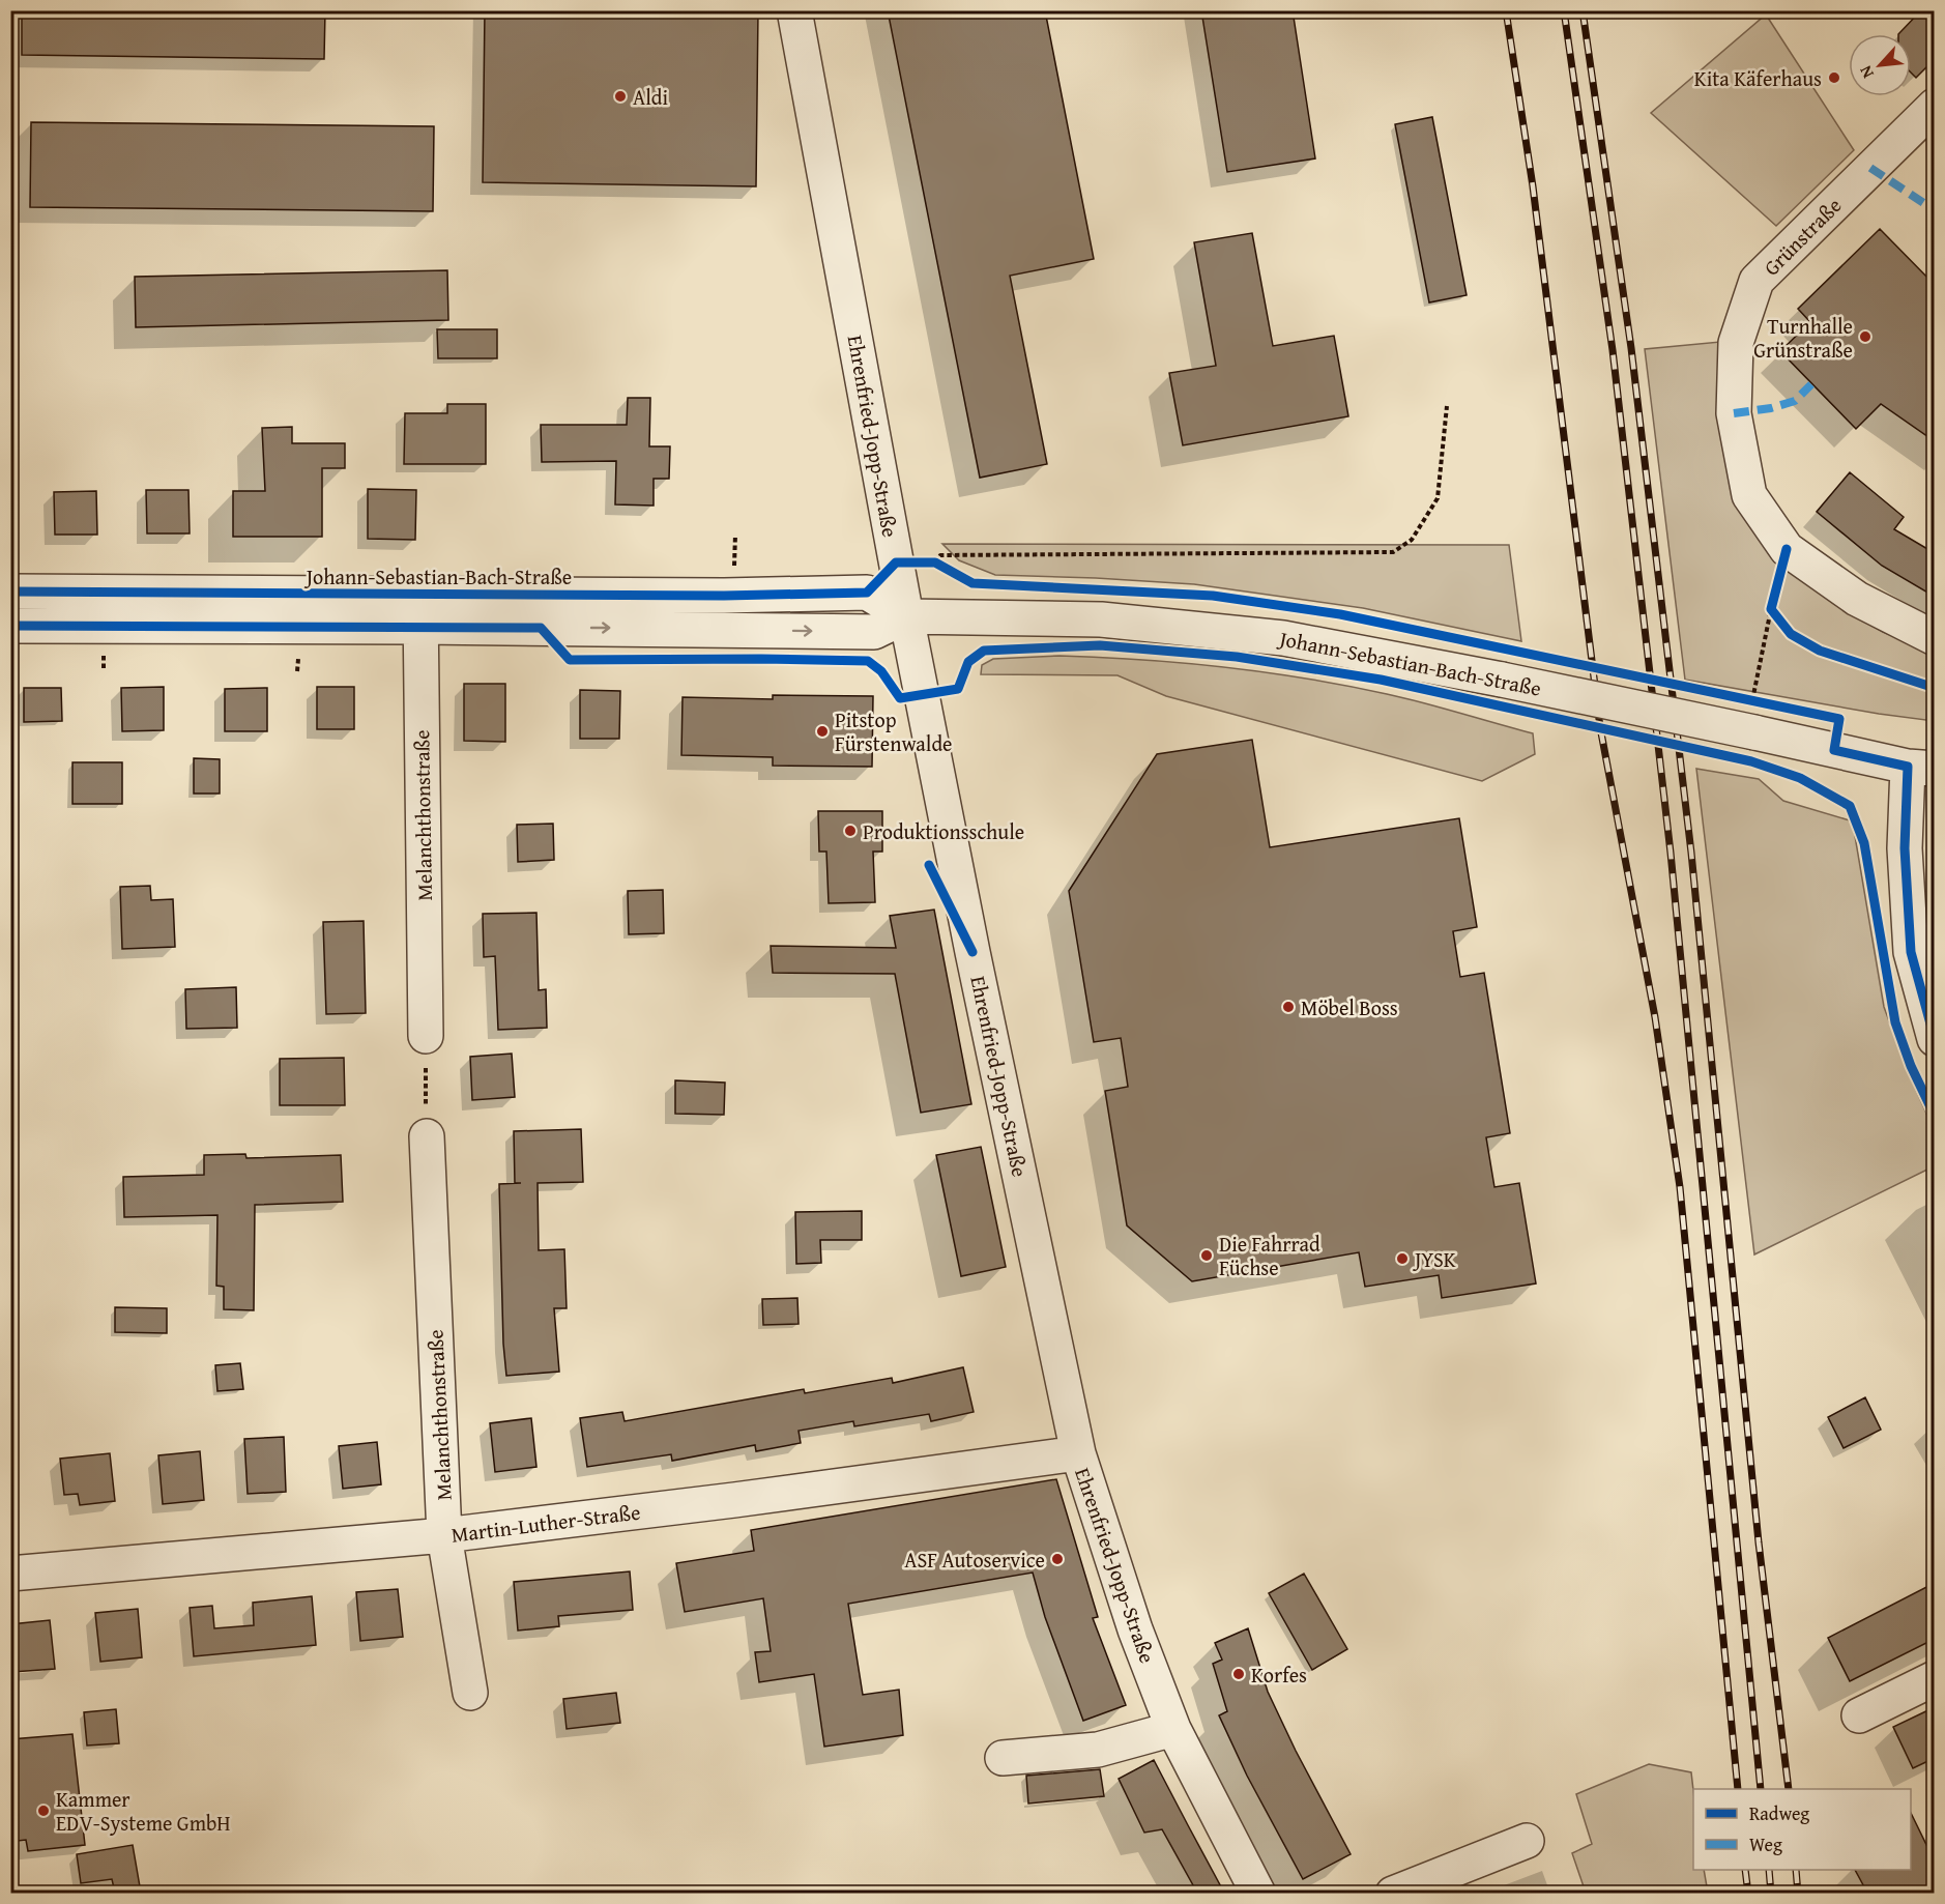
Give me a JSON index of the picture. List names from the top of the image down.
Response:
{
  "streets": {
    "street": [
      "Grünstraße",
      "Ehrenfried-Jopp-Straße",
      "Johann-Sebastian-Bach-Straße",
      "Melanchthonstraße",
      "Martin-Luther-Straße"
    ]
  },
  "crossings": [
    ["Ehrenfried-Jopp-Straße", "Johann-Sebastian-Bach-Straße"],
    ["Ehrenfried-Jopp-Straße", "Martin-Luther-Straße"],
    ["Johann-Sebastian-Bach-Straße", "Melanchthonstraße"],
    ["Melanchthonstraße", "Martin-Luther-Straße"]
  ],
  "places": [
    "Kita Käferhaus",
    "Aldi",
    "Turnhalle Grünstraße",
    "Pitstop Fürstenwalde",
    "Produktionsschule",
    "Möbel Boss",
    "Die Fahrrad Füchse",
    "JYSK",
    "ASF Autoservice",
    "Korfes",
    "Kammer EDV-Systeme GmbH"
  ],
  "legend": ["Radweg", "Weg"],
  "north": "bottom left"
}
